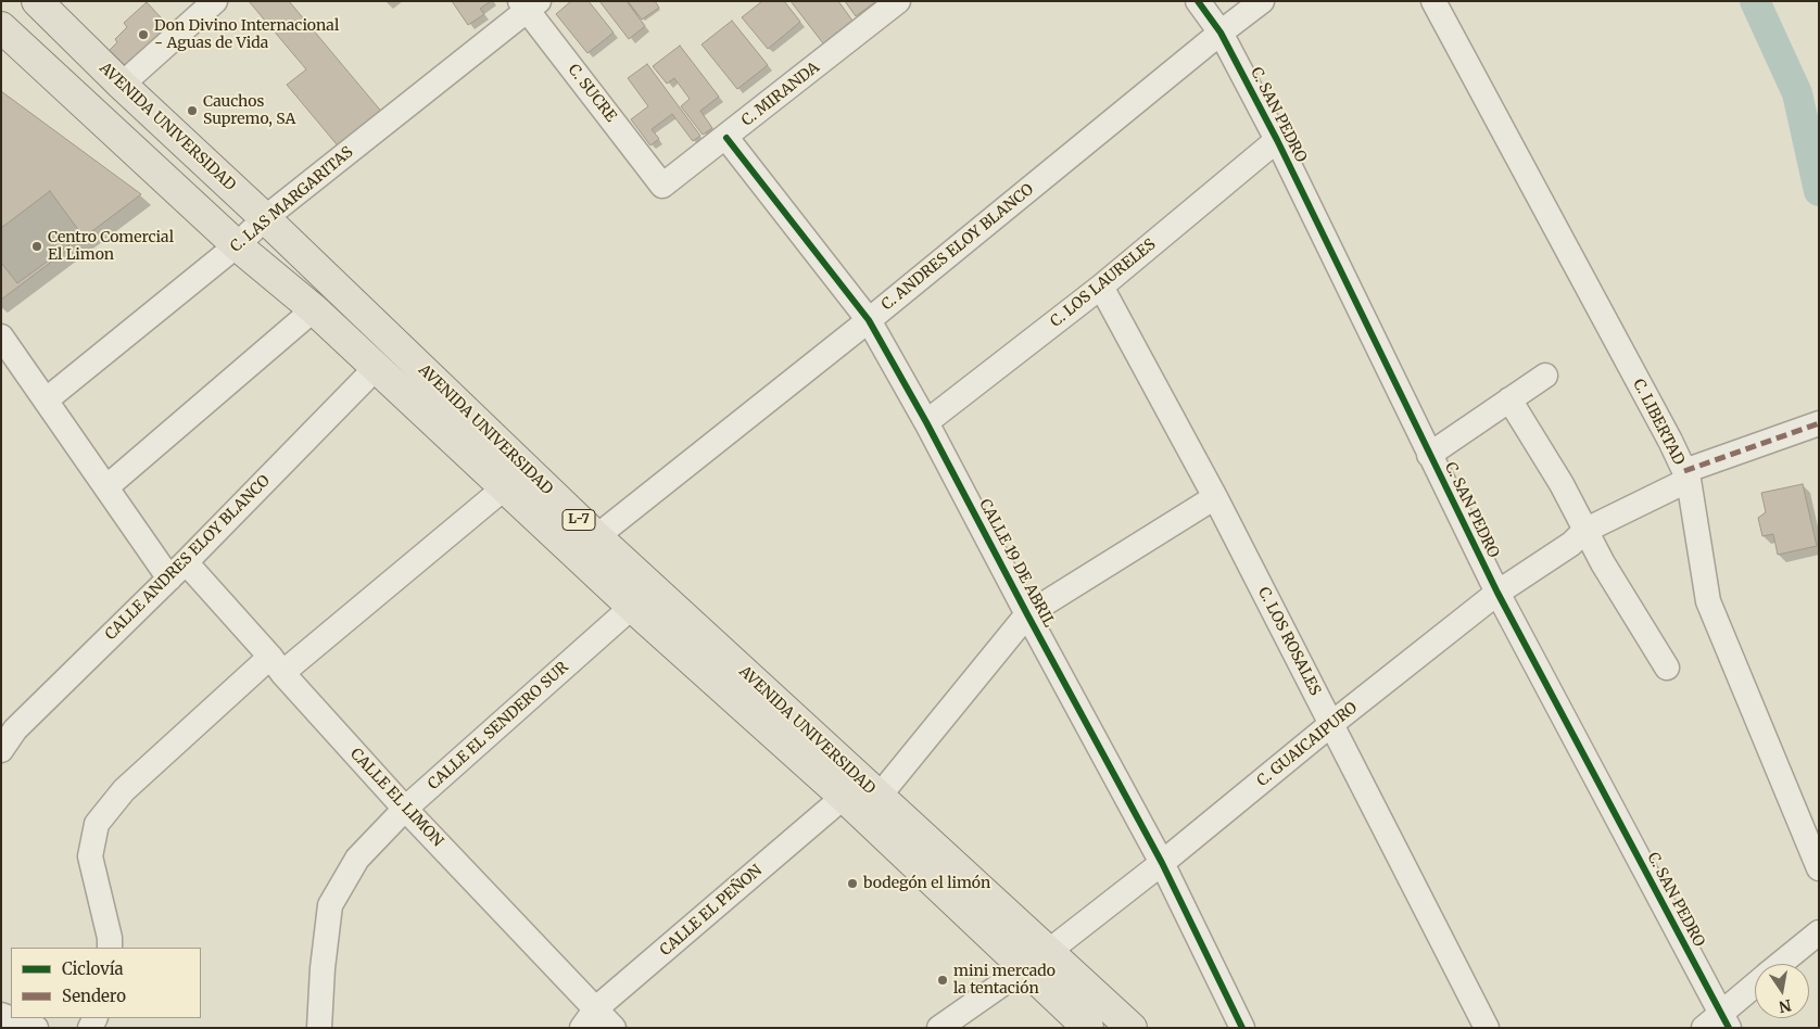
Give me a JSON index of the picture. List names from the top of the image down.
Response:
{
  "streets": {
    "main road": ["AVENIDA UNIVERSIDAD", "L-7"],
    "street": [
      "C. SUCRE",
      "C. MIRANDA",
      "C. SAN PEDRO",
      "C. LAS MARGARITAS",
      "C. ANDRES ELOY BLANCO",
      "C. LOS LAURELES",
      "C. LIBERTAD",
      "CALLE ANDRES ELOY BLANCO",
      "CALLE 19 DE ABRIL",
      "C. LOS ROSALES",
      "CALLE EL SENDERO SUR",
      "C. GUAICAIPURO",
      "CALLE EL LIMON",
      "CALLE EL PEÑON"
    ]
  },
  "crossings": [
    ["C. SUCRE", "C. MIRANDA"],
    ["C. SUCRE", "C. LAS MARGARITAS"],
    ["C. MIRANDA", "CALLE 19 DE ABRIL"],
    ["C. SAN PEDRO", "C. ANDRES ELOY BLANCO"],
    ["C. SAN PEDRO", "C. LOS LAURELES"],
    ["C. SAN PEDRO", "C. GUAICAIPURO"],
    ["AVENIDA UNIVERSIDAD", "C. LAS MARGARITAS"],
    ["AVENIDA UNIVERSIDAD", "C. ANDRES ELOY BLANCO"],
    ["AVENIDA UNIVERSIDAD", "CALLE ANDRES ELOY BLANCO"],
    ["AVENIDA UNIVERSIDAD", "CALLE EL SENDERO SUR"],
    ["AVENIDA UNIVERSIDAD", "C. GUAICAIPURO"],
    ["AVENIDA UNIVERSIDAD", "CALLE EL PEÑON"],
    ["C. LAS MARGARITAS", "CALLE EL LIMON"],
    ["C. ANDRES ELOY BLANCO", "CALLE 19 DE ABRIL"],
    ["C. LOS LAURELES", "CALLE 19 DE ABRIL"],
    ["C. LOS LAURELES", "C. LOS ROSALES"],
    ["C. LIBERTAD", "C. GUAICAIPURO"],
    ["CALLE ANDRES ELOY BLANCO", "CALLE EL LIMON"],
    ["CALLE 19 DE ABRIL", "C. GUAICAIPURO"],
    ["C. LOS ROSALES", "C. GUAICAIPURO"],
    ["CALLE EL SENDERO SUR", "CALLE EL LIMON"],
    ["CALLE EL LIMON", "CALLE EL PEÑON"]
  ],
  "places": [
    "Don Divino Internacional - Aguas de Vida",
    "Cauchos Supremo, SA",
    "Centro Comercial El Limon",
    "bodegón el limón",
    "mini mercado la tentación"
  ],
  "legend": ["Ciclovía", "Sendero"],
  "north": "bottom"
}
